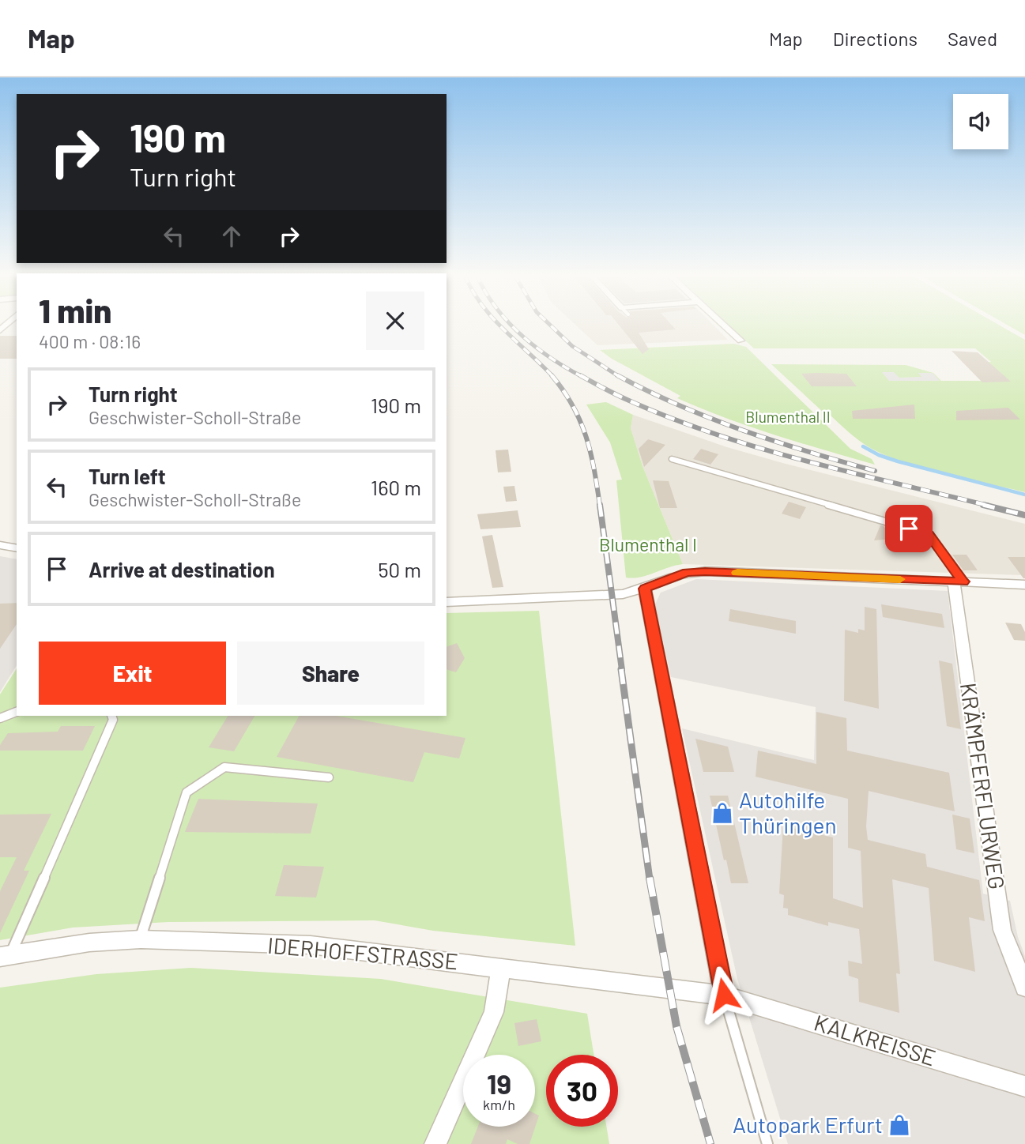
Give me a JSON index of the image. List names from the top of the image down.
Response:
{
  "streets": {
    "street": ["KRÄMPFERFLURWEG", "IDERHOFFSTRASSE", "KALKREISSE"]
  },
  "crossings": [
    ["IDERHOFFSTRASSE", "KALKREISSE"]
  ],
  "parks": ["Blumenthal II", "Blumenthal I"],
  "places": {
    "shop": ["Autohilfe Thüringen", "Autopark Erfurt"]
  },
  "page": {
    "header": "Map",
    "nav": ["Map", "Directions", "Saved"],
    "turn": ["190 m", "Turn right"],
    "heading": ["1 min", "400 m · 08:16"],
    "list": [
      {
        "name": "Turn right",
        "note": "Geschwister-Scholl-Straße",
        "value": "190 m"
      },
      {
        "name": "Turn left",
        "note": "Geschwister-Scholl-Straße",
        "value": "160 m"
      },
      {
        "name": "Arrive at destination",
        "value": "50 m"
      }
    ],
    "buttons": ["Exit", "Share"],
    "speed": "19 km/h",
    "limit": "30"
  }
}
